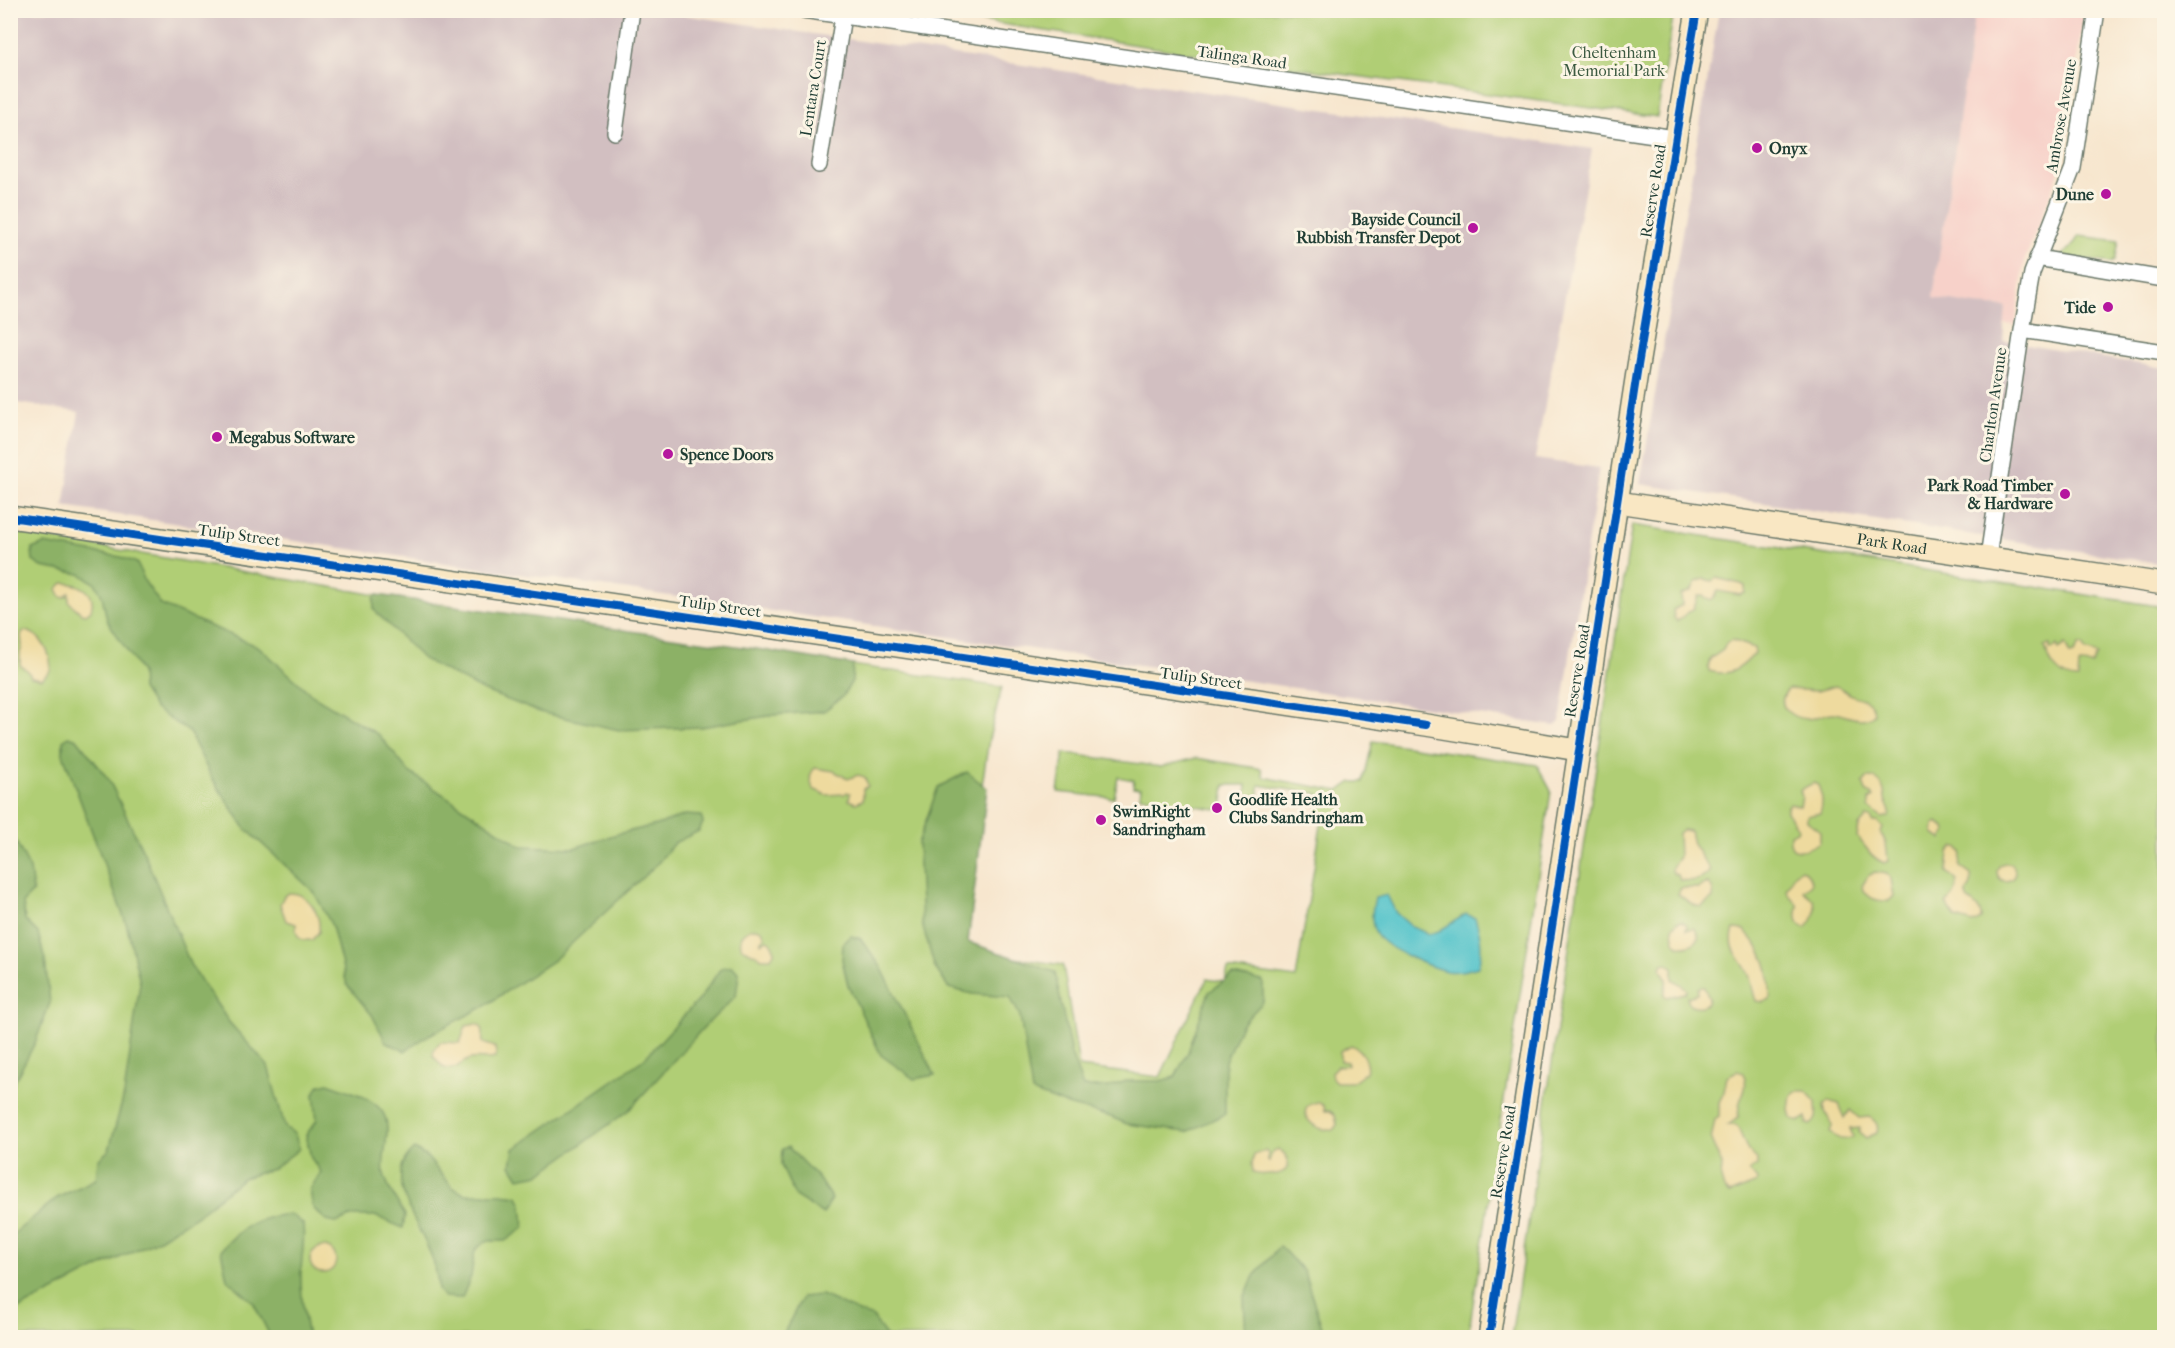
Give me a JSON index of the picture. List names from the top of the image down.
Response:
{
  "streets": {
    "street": [
      "Talinga Road",
      "Lentara Court",
      "Ambrose Avenue",
      "Reserve Road",
      "Charlton Avenue",
      "Tulip Street",
      "Park Road"
    ]
  },
  "crossings": [
    ["Talinga Road", "Lentara Court"],
    ["Talinga Road", "Reserve Road"],
    ["Ambrose Avenue", "Charlton Avenue"],
    ["Reserve Road", "Tulip Street"],
    ["Reserve Road", "Park Road"],
    ["Charlton Avenue", "Park Road"]
  ],
  "parks": ["Cheltenham Memorial Park"],
  "places": [
    "Onyx",
    "Dune",
    "Bayside Council Rubbish Transfer Depot",
    "Tide",
    "Megabus Software",
    "Spence Doors",
    "Park Road Timber & Hardware",
    "Goodlife Health Clubs Sandringham",
    "SwimRight Sandringham"
  ]
}
